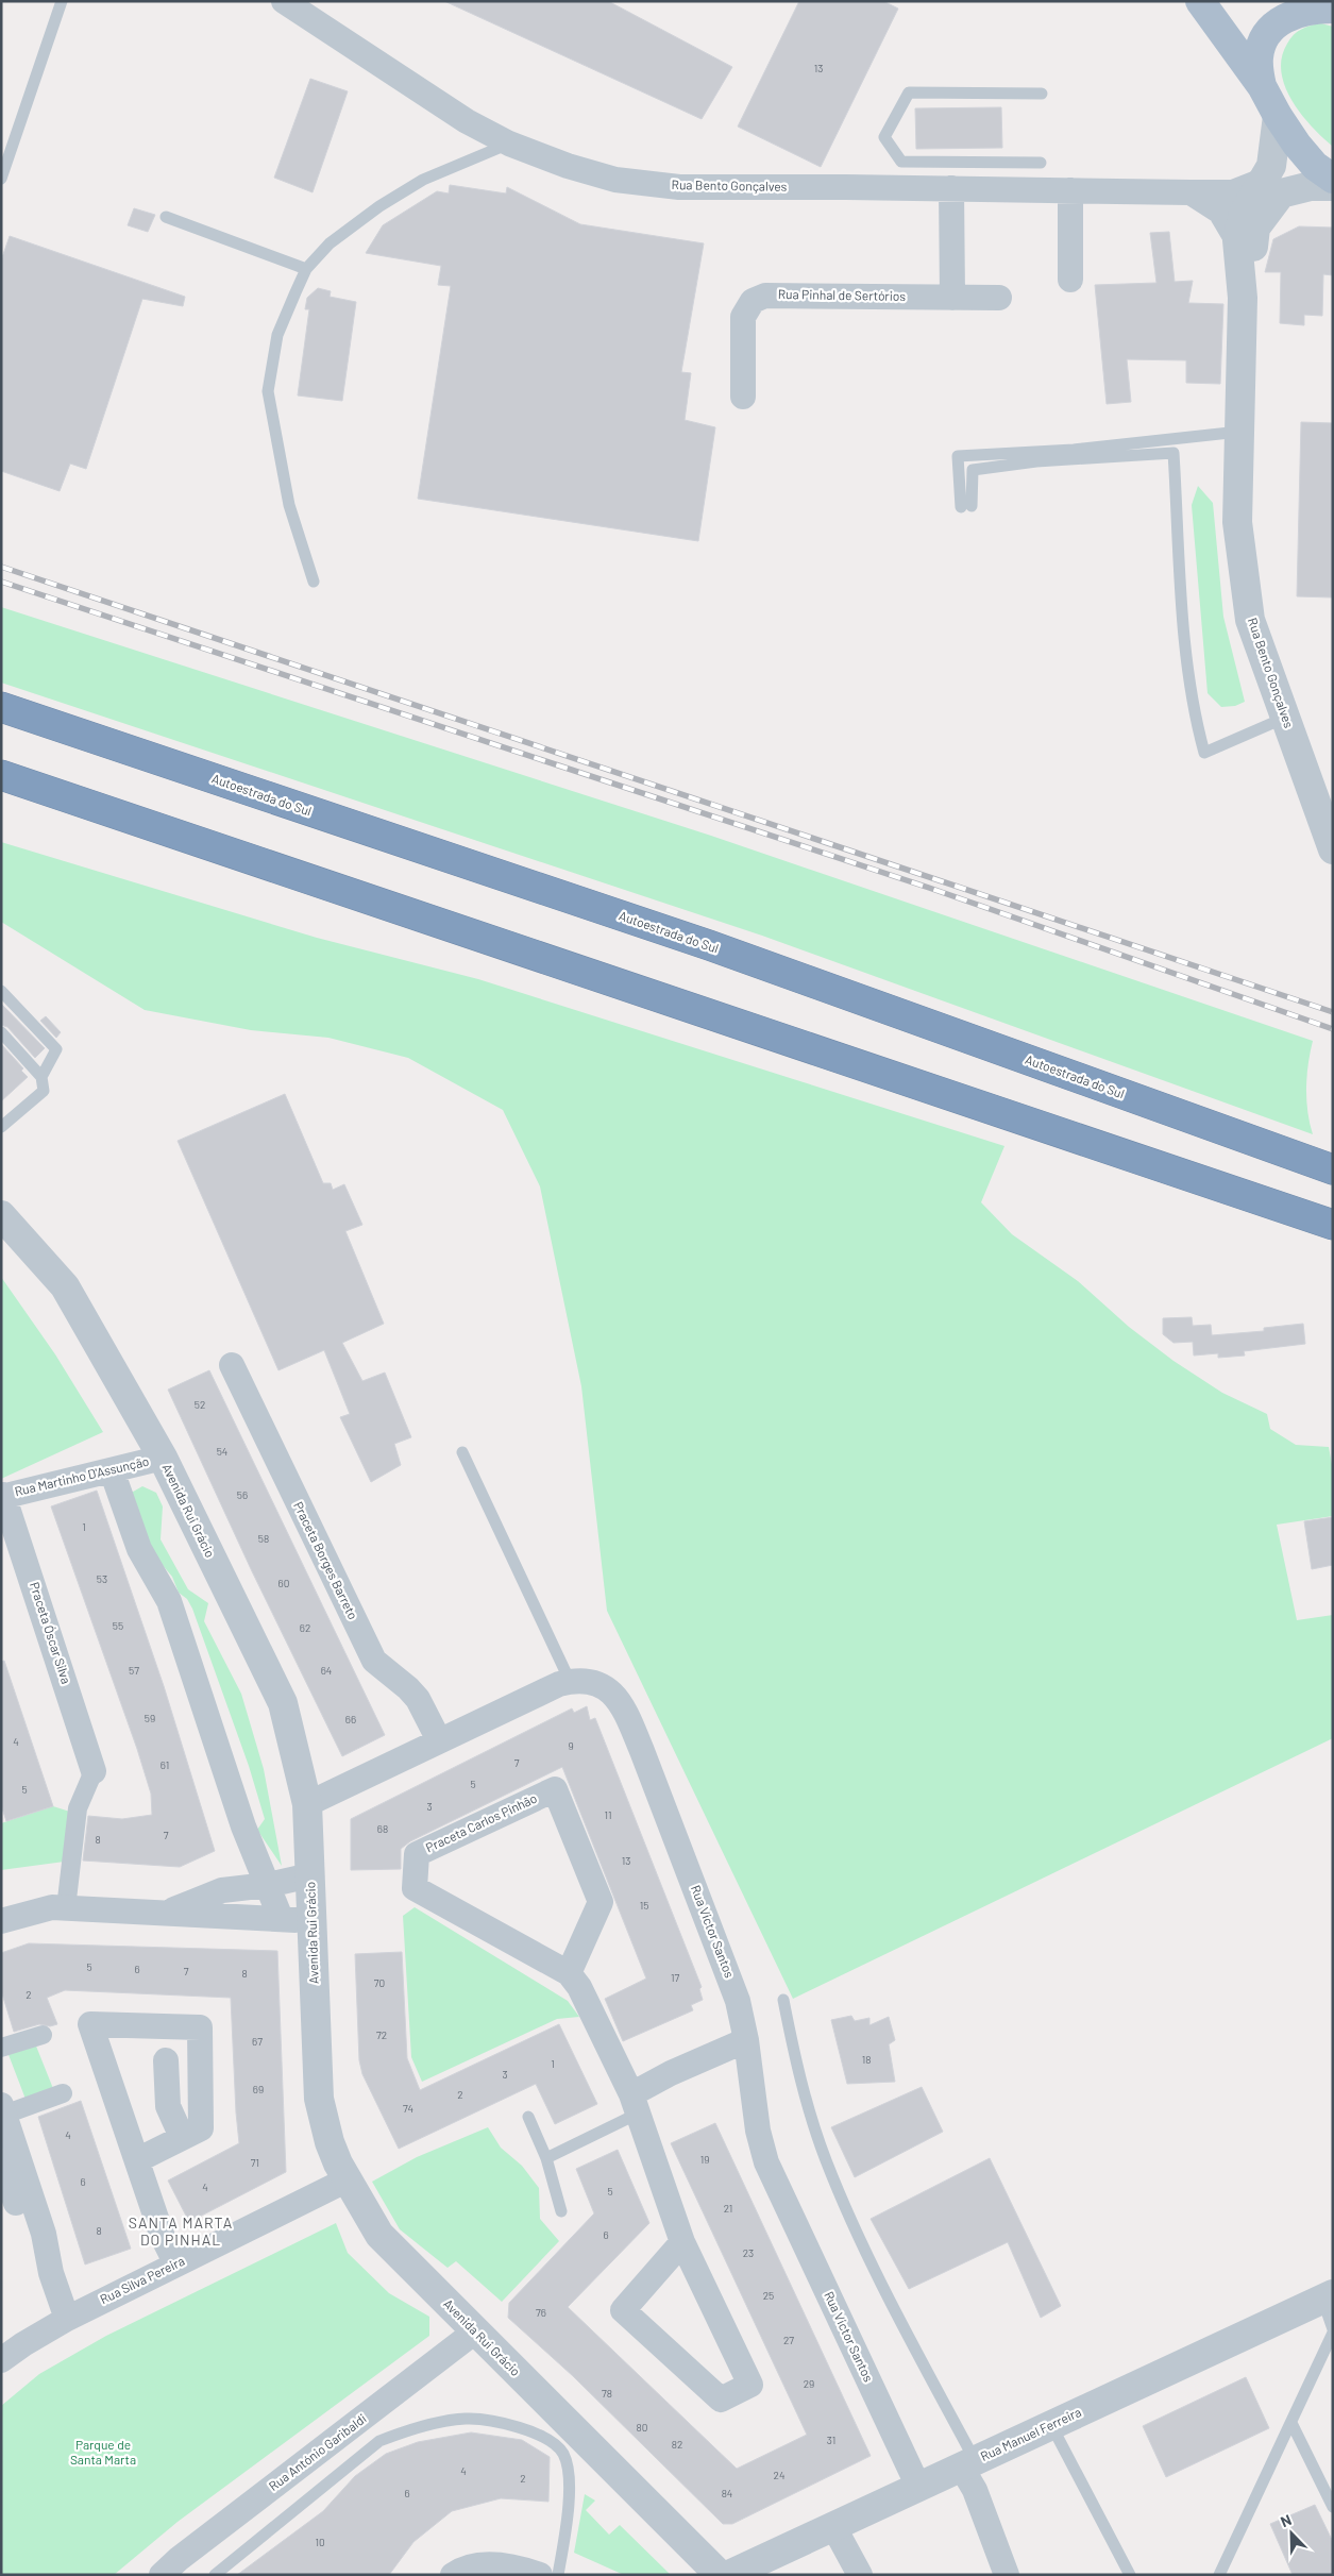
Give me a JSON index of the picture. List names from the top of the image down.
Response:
{
  "streets": {
    "highway": ["Autoestrada do Sul"],
    "street": [
      "Rua Bento Gonçalves",
      "Rua Pinhal de Sertórios",
      "Rua Martinho D'Assunção",
      "Avenida Rui Grácio",
      "Praceta Borges Barreto",
      "Praceta Óscar Silva",
      "Praceta Carlos Pinhão",
      "Rua Victor Santos",
      "Rua Silva Pereira",
      "Rua Manuel Ferreira",
      "Rua António Garibaldi"
    ]
  },
  "crossings": [
    ["Rua Martinho D'Assunção", "Avenida Rui Grácio"],
    ["Rua Martinho D'Assunção", "Praceta Óscar Silva"],
    ["Avenida Rui Grácio", "Rua Silva Pereira"],
    ["Avenida Rui Grácio", "Rua António Garibaldi"],
    ["Rua Victor Santos", "Rua Manuel Ferreira"]
  ],
  "districts": ["SANTA MARTA DO PINHAL"],
  "parks": ["Parque de Santa Marta"],
  "house_numbers": [
    "13",
    "52",
    "54",
    "56",
    "1",
    "58",
    "53",
    "60",
    "55",
    "62",
    "57",
    "64",
    "59",
    "66",
    "4",
    "9",
    "7",
    "61",
    "5",
    "5",
    "3",
    "11",
    "68",
    "7",
    "8",
    "13",
    "15",
    "5",
    "6",
    "7",
    "8",
    "17",
    "70",
    "2",
    "72",
    "67",
    "18",
    "1",
    "3",
    "69",
    "2",
    "74",
    "4",
    "19",
    "71",
    "6",
    "4",
    "5",
    "21",
    "8",
    "6",
    "23",
    "25",
    "76",
    "27",
    "29",
    "78",
    "80",
    "31",
    "82",
    "4",
    "24",
    "2",
    "6",
    "84",
    "10"
  ],
  "north": "top left"
}
